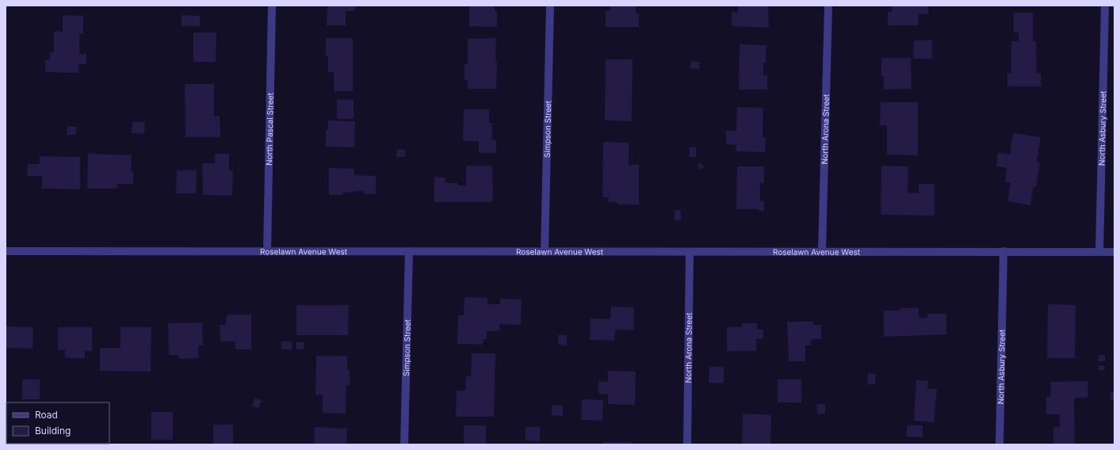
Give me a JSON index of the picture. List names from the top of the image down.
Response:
{
  "streets": {
    "street": [
      "North Pascal Street",
      "Simpson Street",
      "North Arona Street",
      "North Asbury Street",
      "Roselawn Avenue West"
    ]
  },
  "crossings": [
    ["North Pascal Street", "Roselawn Avenue West"],
    ["Simpson Street", "Roselawn Avenue West"],
    ["North Arona Street", "Roselawn Avenue West"],
    ["North Asbury Street", "Roselawn Avenue West"]
  ],
  "legend": ["Road", "Building"]
}
